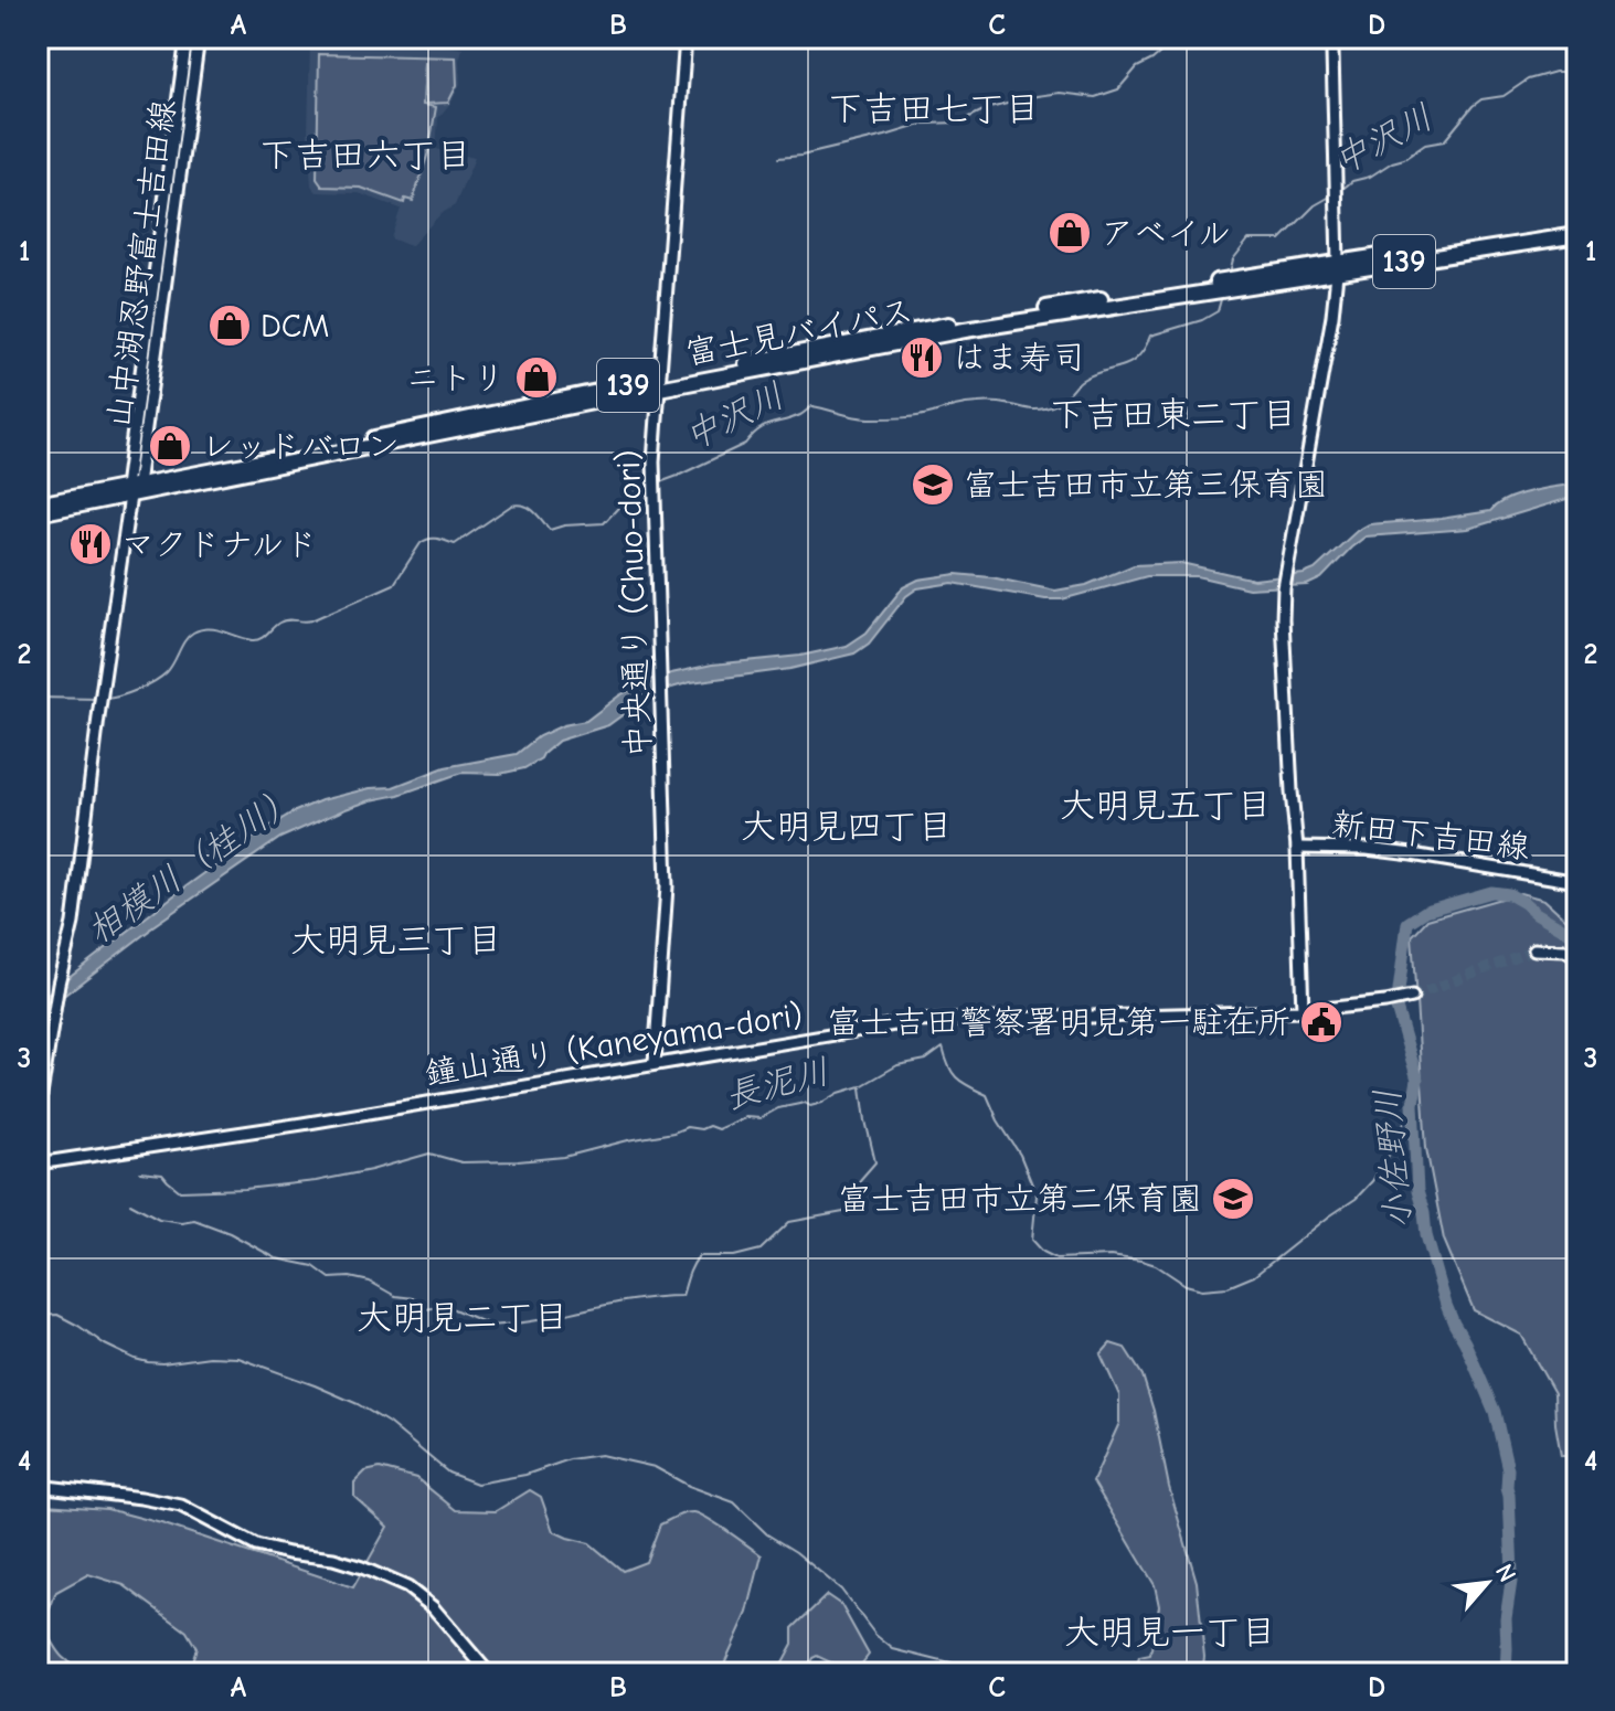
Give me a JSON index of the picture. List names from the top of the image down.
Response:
{
  "streets": {
    "highway": ["139", "富士見バイパス"],
    "main road": [
      "山中湖忍野富士吉田線",
      "中央通り (Chuo-dori)",
      "新田下吉田線",
      "鐘山通り (Kaneyama-dori)"
    ]
  },
  "crossings": [
    ["山中湖忍野富士吉田線", "富士見バイパス"],
    ["富士見バイパス", "中央通り (Chuo-dori)"],
    ["富士見バイパス", "新田下吉田線"],
    ["中央通り (Chuo-dori)", "鐘山通り (Kaneyama-dori)"]
  ],
  "districts": [
    "下吉田七丁目",
    "下吉田六丁目",
    "下吉田東二丁目",
    "大明見五丁目",
    "大明見四丁目",
    "大明見三丁目",
    "大明見二丁目",
    "大明見一丁目"
  ],
  "water": [
    "中沢川",
    "相模川（桂川）",
    "長泥川",
    "小佐野川"
  ],
  "places": {
    "shop": [
      "アベイル",
      "DCM",
      "ニトリ",
      "レッドバロン"
    ],
    "restaurant": ["はま寿司", "マクドナルド"],
    "school or university": ["富士吉田市立第三保育園", "富士吉田市立第二保育園"],
    "public building": ["富士吉田警察署明見第一駐在所"]
  },
  "north": "top right",
  "grid": {
    "columns": [
      "A",
      "B",
      "C",
      "D"
    ],
    "rows": [
      "1",
      "2",
      "3",
      "4"
    ]
  }
}
